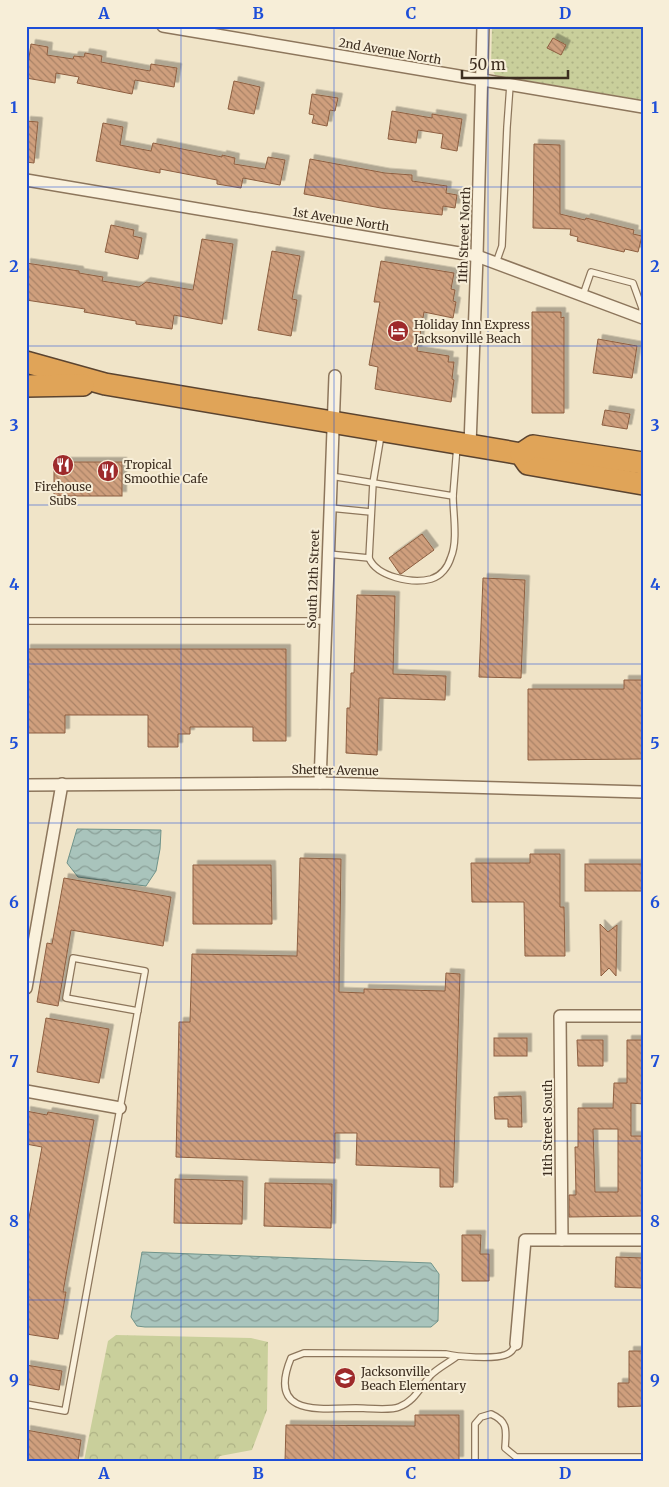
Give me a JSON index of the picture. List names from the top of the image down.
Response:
{
  "streets": {
    "street": [
      "2nd Avenue North",
      "1st Avenue North",
      "11th Street North",
      "South 12th Street",
      "Shetter Avenue",
      "11th Street South"
    ]
  },
  "crossings": [
    ["2nd Avenue North", "11th Street North"],
    ["1st Avenue North", "11th Street North"],
    ["South 12th Street", "Shetter Avenue"]
  ],
  "places": {
    "hotel": ["Holiday Inn Express Jacksonville Beach"],
    "restaurant": ["Firehouse Subs", "Tropical Smoothie Cafe"],
    "school or university": ["Jacksonville Beach Elementary"]
  },
  "scale_bar": "50 m",
  "grid": {
    "columns": [
      "A",
      "B",
      "C",
      "D"
    ],
    "rows": [
      "1",
      "2",
      "3",
      "4",
      "5",
      "6",
      "7",
      "8",
      "9"
    ]
  }
}
